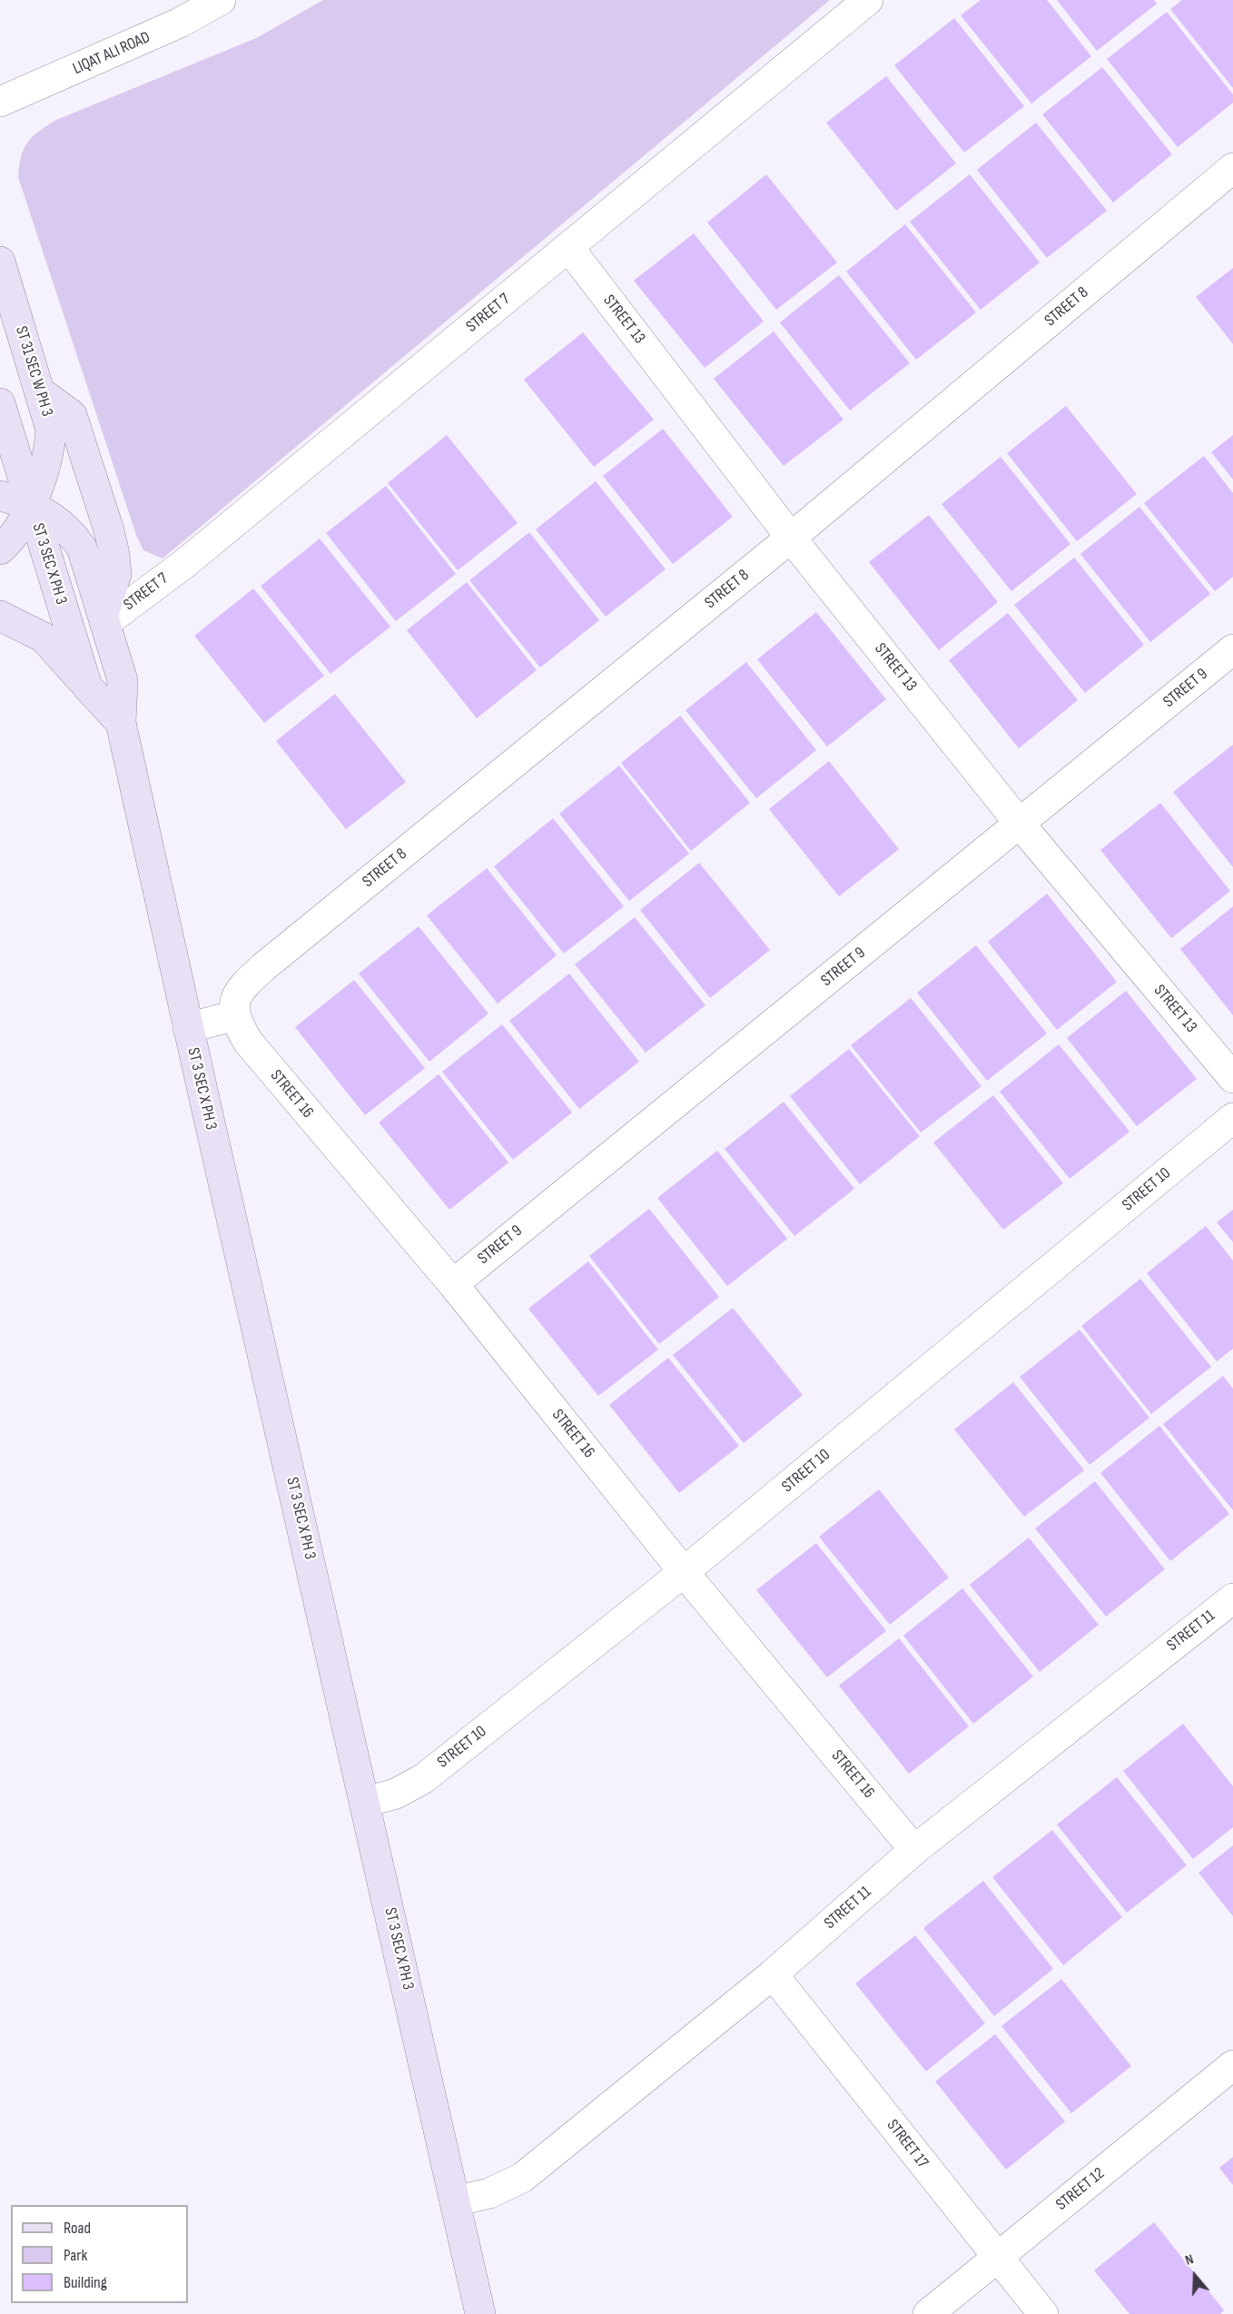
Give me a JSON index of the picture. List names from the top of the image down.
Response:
{
  "streets": {
    "main road": ["ST 31 SEC W PH 3", "ST 3 SEC X PH 3"],
    "street": [
      "LIQAT ALI ROAD",
      "STREET 8",
      "STREET 7",
      "STREET 13",
      "STREET 9",
      "STREET 16",
      "STREET 10",
      "STREET 11",
      "STREET 17",
      "STREET 12"
    ]
  },
  "crossings": [
    ["STREET 8", "STREET 13"],
    ["STREET 8", "STREET 16"],
    ["STREET 7", "STREET 13"],
    ["STREET 7", "ST 3 SEC X PH 3"],
    ["STREET 13", "STREET 9"],
    ["ST 31 SEC W PH 3", "ST 3 SEC X PH 3"],
    ["ST 3 SEC X PH 3", "STREET 10"],
    ["ST 3 SEC X PH 3", "STREET 11"],
    ["STREET 9", "STREET 16"],
    ["STREET 16", "STREET 10"],
    ["STREET 16", "STREET 11"],
    ["STREET 11", "STREET 17"],
    ["STREET 17", "STREET 12"]
  ],
  "legend": ["Road", "Park", "Building"],
  "north": "top"
}
